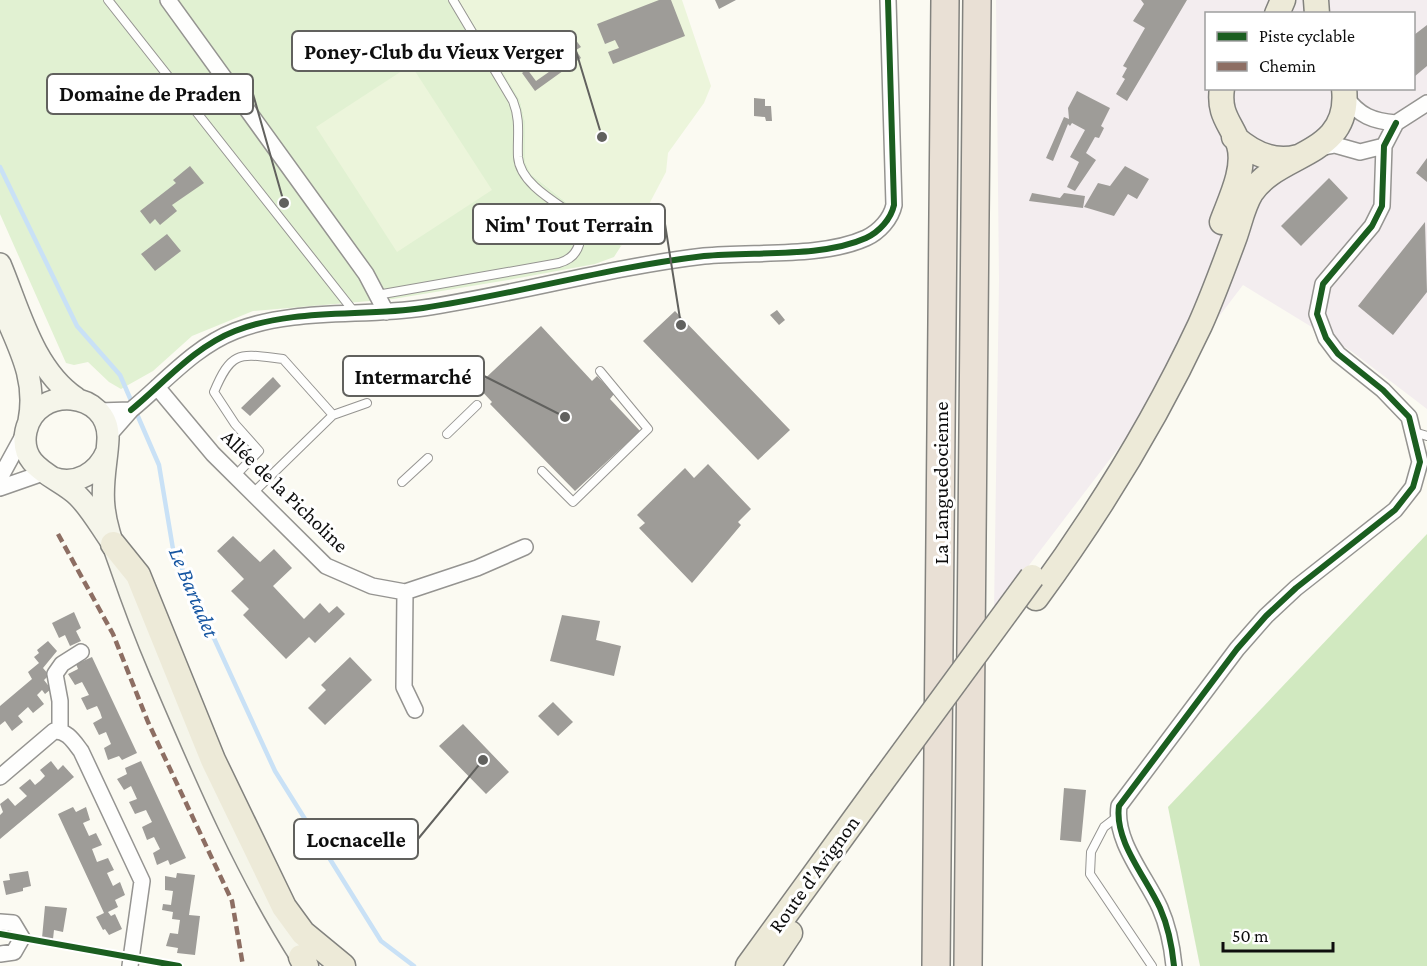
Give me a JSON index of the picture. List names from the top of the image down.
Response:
{
  "streets": {
    "highway": ["La Languedocienne"],
    "main road": ["Route d'Avignon"],
    "street": ["Allée de la Picholine"]
  },
  "water": ["Le Bartadet"],
  "places": [
    "Poney-Club du Vieux Verger",
    "Domaine de Praden",
    "Nim' Tout Terrain",
    "Intermarché",
    "Locnacelle"
  ],
  "legend": ["Piste cyclable", "Chemin"],
  "scale_bar": "50 m"
}
